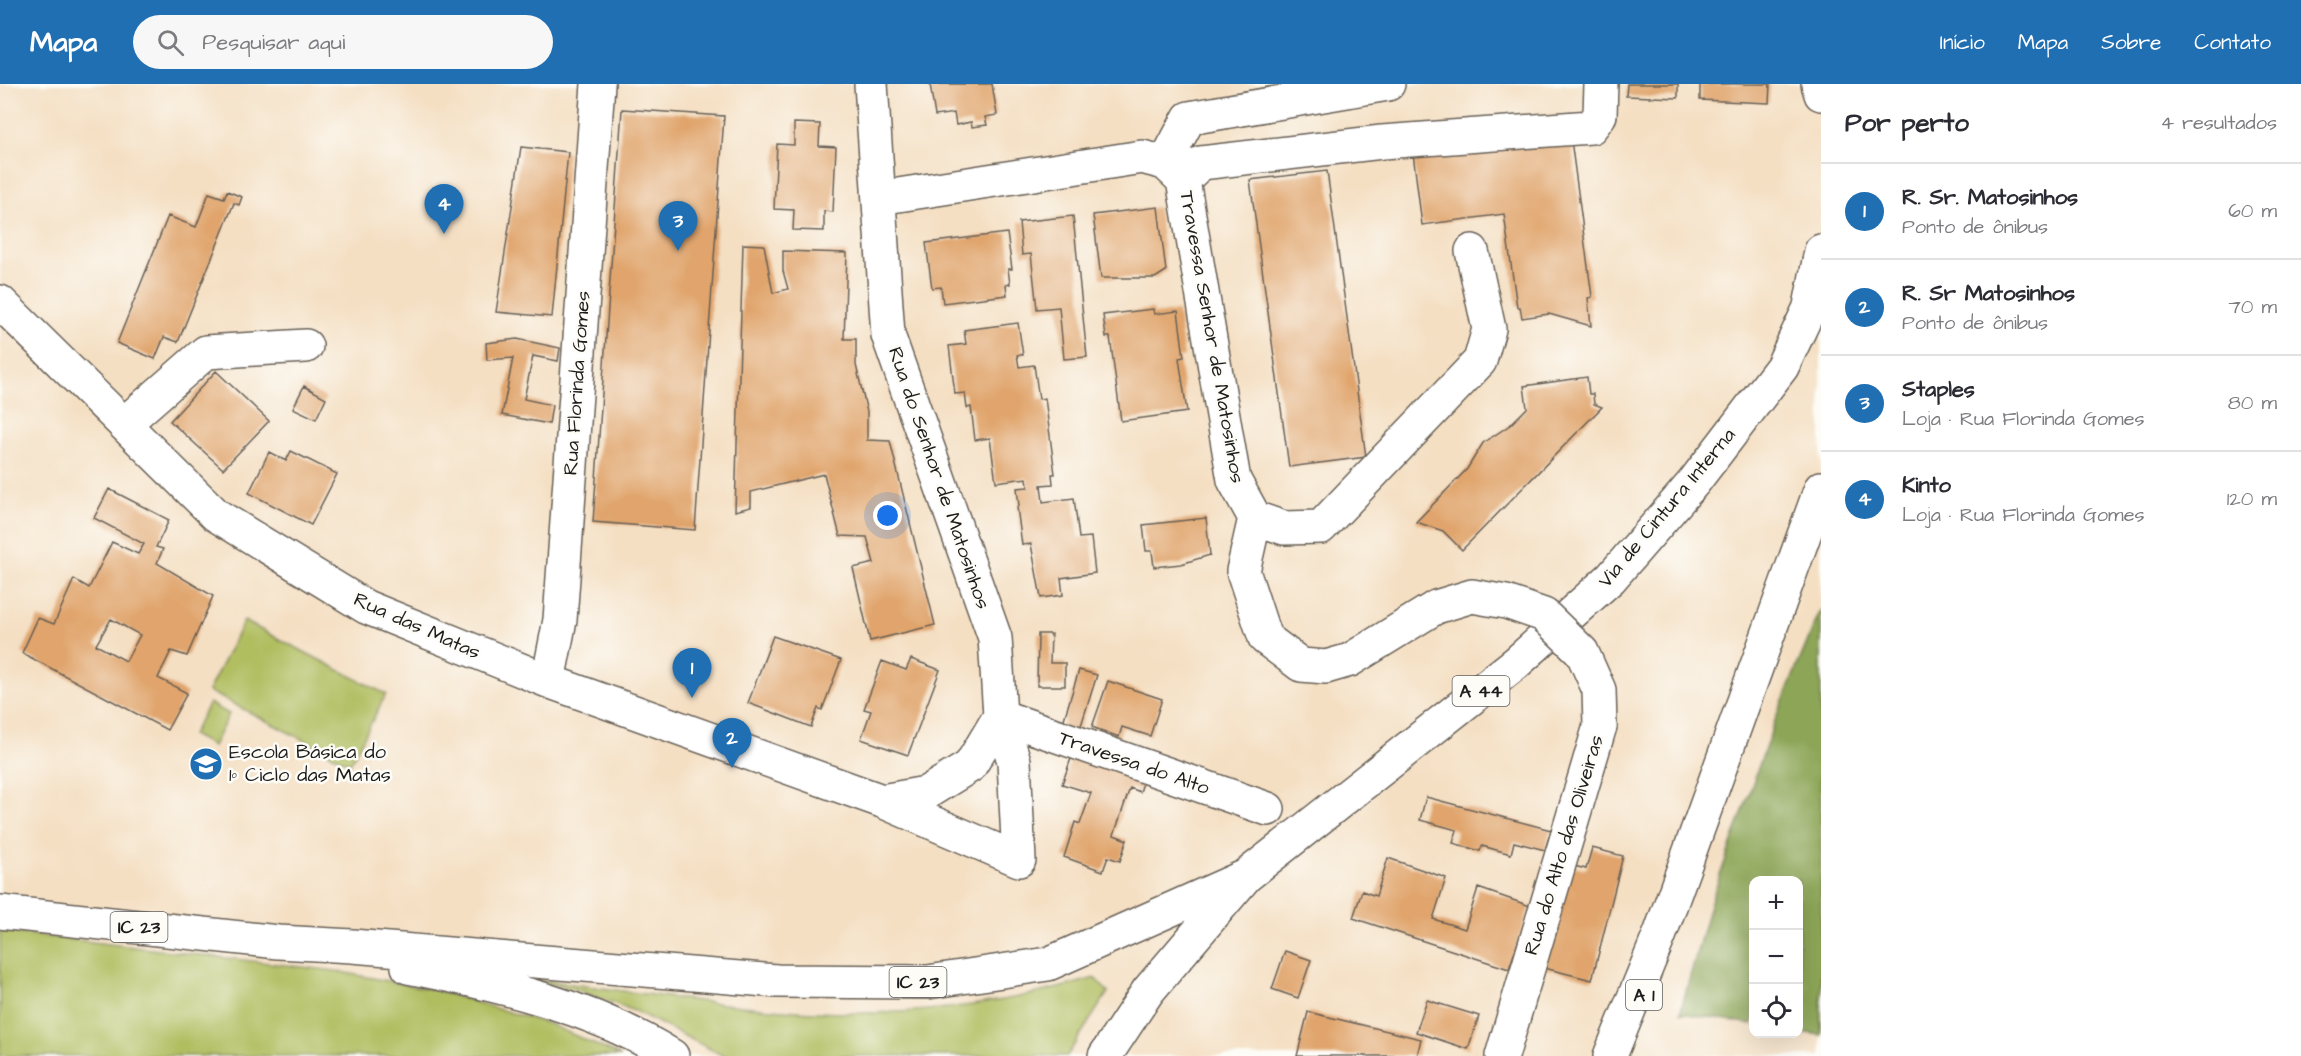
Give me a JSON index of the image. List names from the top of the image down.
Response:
{
  "streets": {
    "main road": [
      "Travessa Senhor de Matosinhos",
      "Rua Florinda Gomes",
      "Rua do Senhor de Matosinhos",
      "Via de Cintura Interna",
      "Rua das Matas",
      "A 44",
      "Travessa do Alto",
      "Rua do Alto das Oliveiras",
      "IC 23",
      "A 1"
    ]
  },
  "crossings": [
    ["Travessa Senhor de Matosinhos", "Rua do Alto das Oliveiras"],
    ["Rua Florinda Gomes", "Rua das Matas"],
    ["Rua do Senhor de Matosinhos", "Rua das Matas"],
    ["Rua do Senhor de Matosinhos", "Travessa do Alto"],
    ["Via de Cintura Interna", "A 44"],
    ["Via de Cintura Interna", "IC 23"],
    ["A 44", "IC 23"]
  ],
  "places": {
    "school or university": ["Escola Básica do 1º Ciclo das Matas"]
  },
  "page": {
    "header": "Mapa",
    "search": "Pesquisar aqui",
    "nav": [
      "Início",
      "Mapa",
      "Sobre",
      "Contato"
    ],
    "heading": ["Por perto", "4 resultados"],
    "list": [
      {
        "mark": "1",
        "name": "R. Sr. Matosinhos",
        "note": "Ponto de ônibus",
        "value": "60 m"
      },
      {
        "mark": "2",
        "name": "R. Sr Matosinhos",
        "note": "Ponto de ônibus",
        "value": "70 m"
      },
      {
        "mark": "3",
        "name": "Staples",
        "note": "Loja · Rua Florinda Gomes",
        "value": "80 m"
      },
      {
        "mark": "4",
        "name": "Kinto",
        "note": "Loja · Rua Florinda Gomes",
        "value": "120 m"
      }
    ],
    "pins": [
      "4",
      "3",
      "1",
      "2"
    ],
    "map_buttons": ["+", "−"]
  }
}
